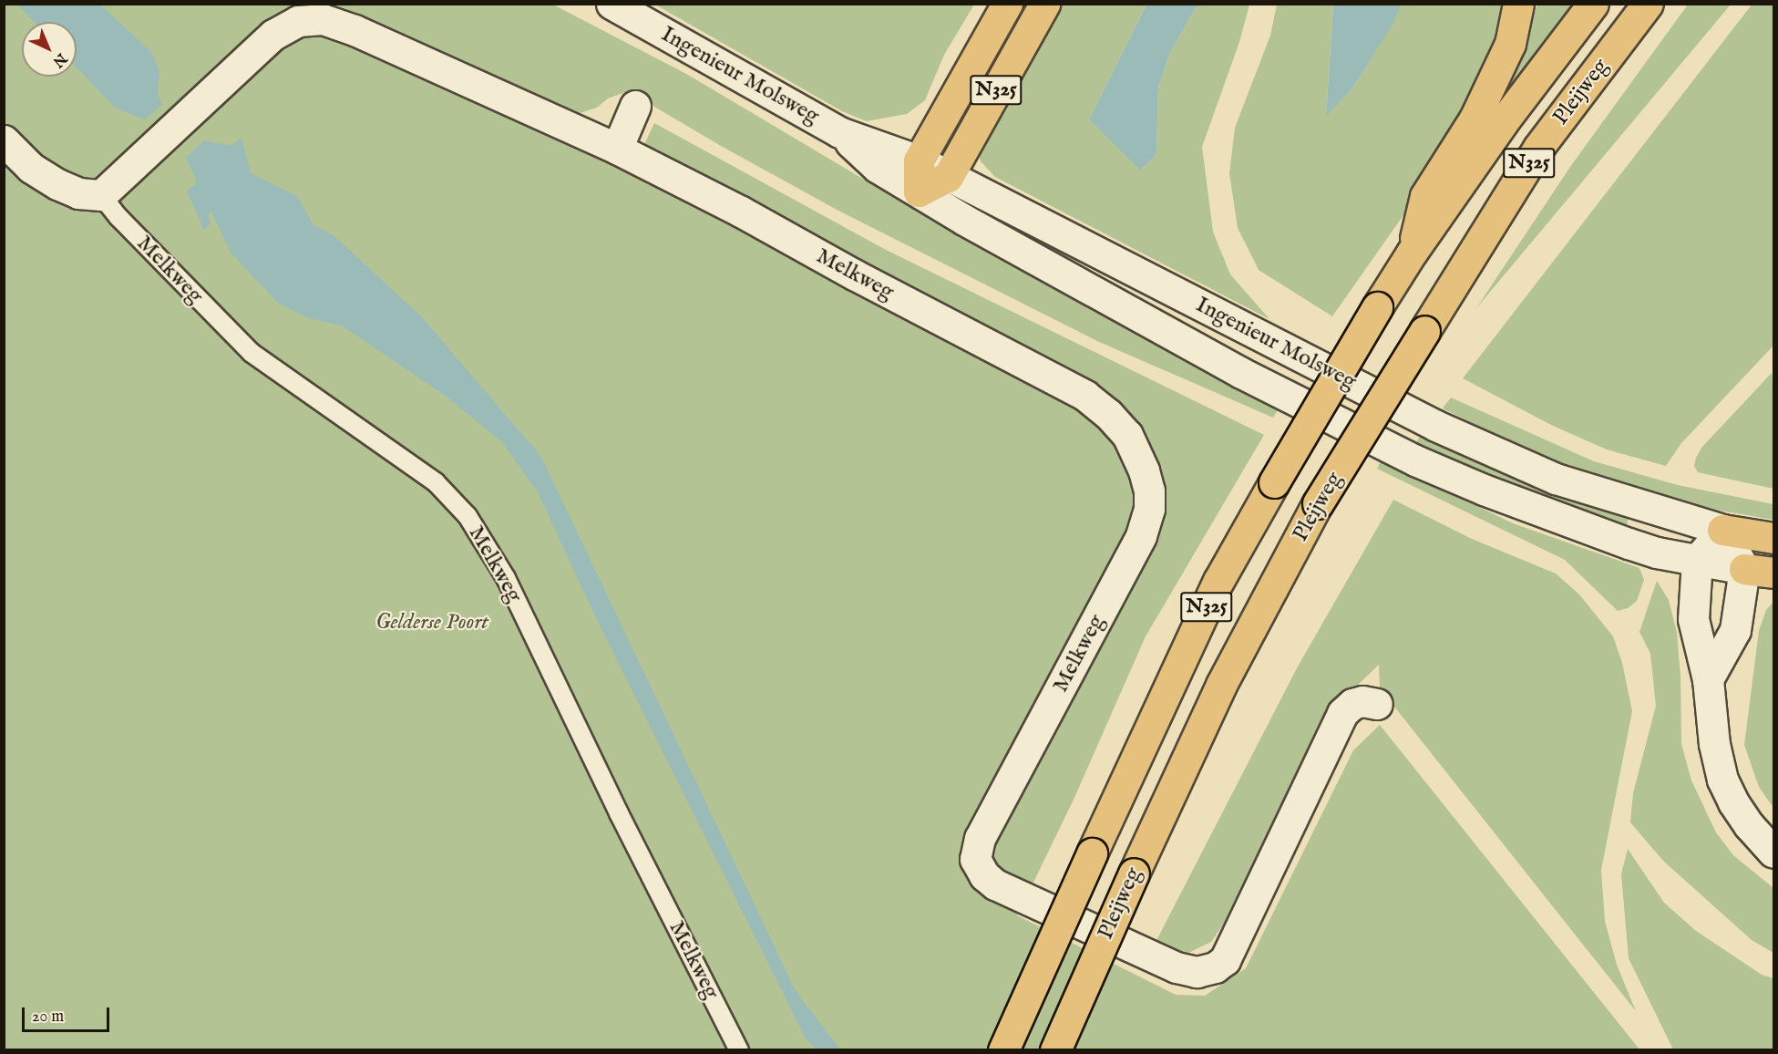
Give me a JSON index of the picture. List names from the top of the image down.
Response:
{
  "streets": {
    "highway": ["N325", "Pleijweg"],
    "street": ["Ingenieur Molsweg", "Melkweg"]
  },
  "crossings": [
    ["Ingenieur Molsweg", "N325"],
    ["N325", "Pleijweg"]
  ],
  "parks": ["Gelderse Poort"],
  "scale_bar": "20 m",
  "north": "bottom right"
}
